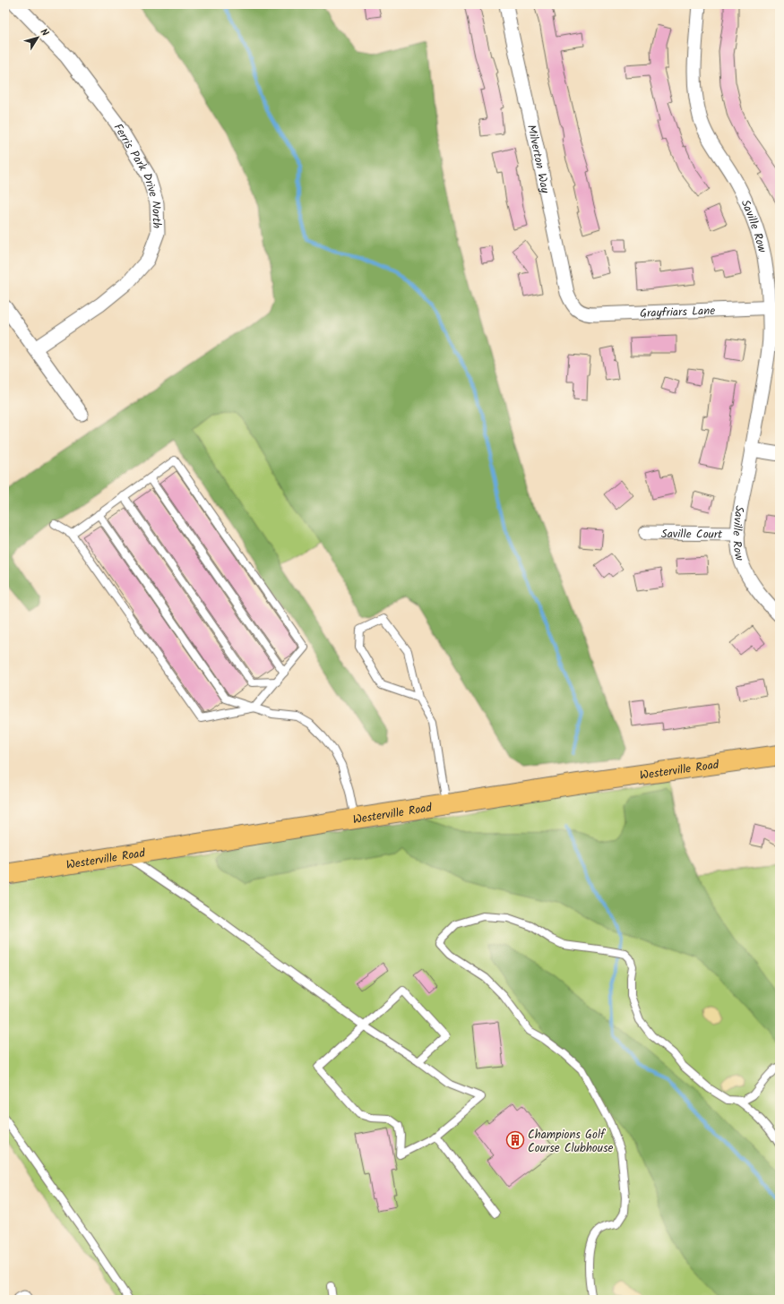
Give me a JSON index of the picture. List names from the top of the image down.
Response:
{
  "streets": {
    "main road": ["Westerville Road"],
    "street": [
      "Milverton Way",
      "Ferris Park Drive North",
      "Saville Row",
      "Grayfriars Lane",
      "Saville Court"
    ]
  },
  "crossings": [
    ["Milverton Way", "Grayfriars Lane"],
    ["Saville Row", "Grayfriars Lane"],
    ["Saville Row", "Saville Court"]
  ],
  "places": {
    "building": ["Champions Golf Course Clubhouse"]
  },
  "north": "top right"
}
